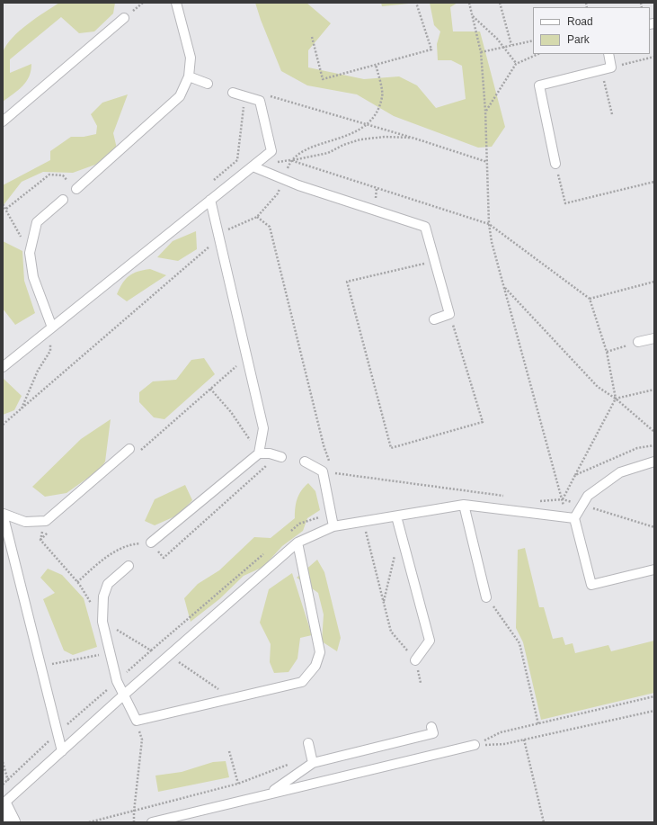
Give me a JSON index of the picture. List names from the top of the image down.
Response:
{
  "legend": ["Road", "Park"]
}
